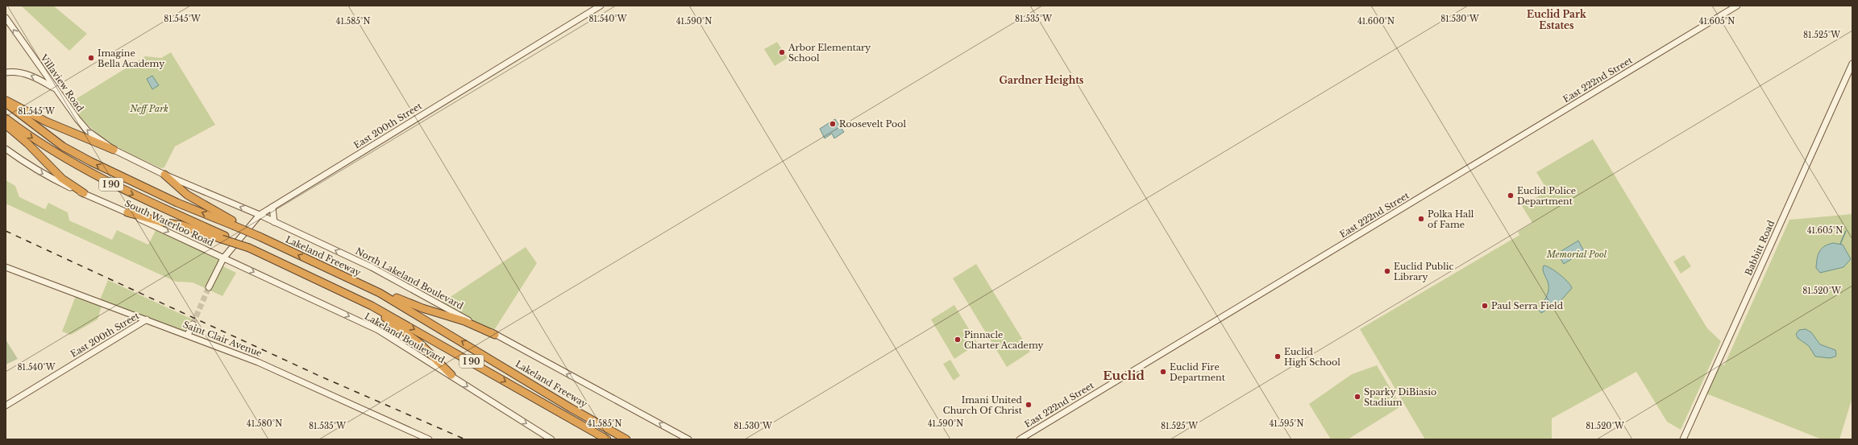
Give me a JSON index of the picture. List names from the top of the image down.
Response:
{
  "streets": {
    "highway": ["I 90", "Lakeland Freeway"],
    "street": [
      "East 222nd Street",
      "Villaview Road",
      "East 200th Street",
      "South Waterloo Road",
      "Babbitt Road",
      "North Lakeland Boulevard",
      "Lakeland Boulevard",
      "Saint Clair Avenue"
    ]
  },
  "crossings": [
    ["Villaview Road", "North Lakeland Boulevard"],
    ["East 200th Street", "South Waterloo Road"],
    ["East 200th Street", "North Lakeland Boulevard"],
    ["East 200th Street", "Lakeland Boulevard"],
    ["East 200th Street", "Saint Clair Avenue"],
    ["I 90", "Lakeland Freeway"],
    ["South Waterloo Road", "Lakeland Boulevard"]
  ],
  "one_way": [
    "Villaview Road",
    "South Waterloo Road",
    "North Lakeland Boulevard",
    "Lakeland Boulevard"
  ],
  "districts": ["Euclid Park Estates", "Gardner Heights", "Euclid"],
  "parks": ["Neff Park", "Memorial Pool"],
  "places": [
    "Arbor Elementary School",
    "Imagine Bella Academy",
    "Roosevelt Pool",
    "Euclid Police Department",
    "Polka Hall of Fame",
    "Euclid Public Library",
    "Paul Serra Field",
    "Pinnacle Charter Academy",
    "Euclid High School",
    "Euclid Fire Department",
    "Sparky DiBiasio Stadium",
    "Imani United Church Of Christ"
  ],
  "coordinates": [
    "81.545°W",
    "81.540°W",
    "81.535°W",
    "81.530°W",
    "41.585°N",
    "41.590°N",
    "41.600°N",
    "41.605°N",
    "81.525°W",
    "81.520°W",
    "41.580°N",
    "41.595°N"
  ]
}
